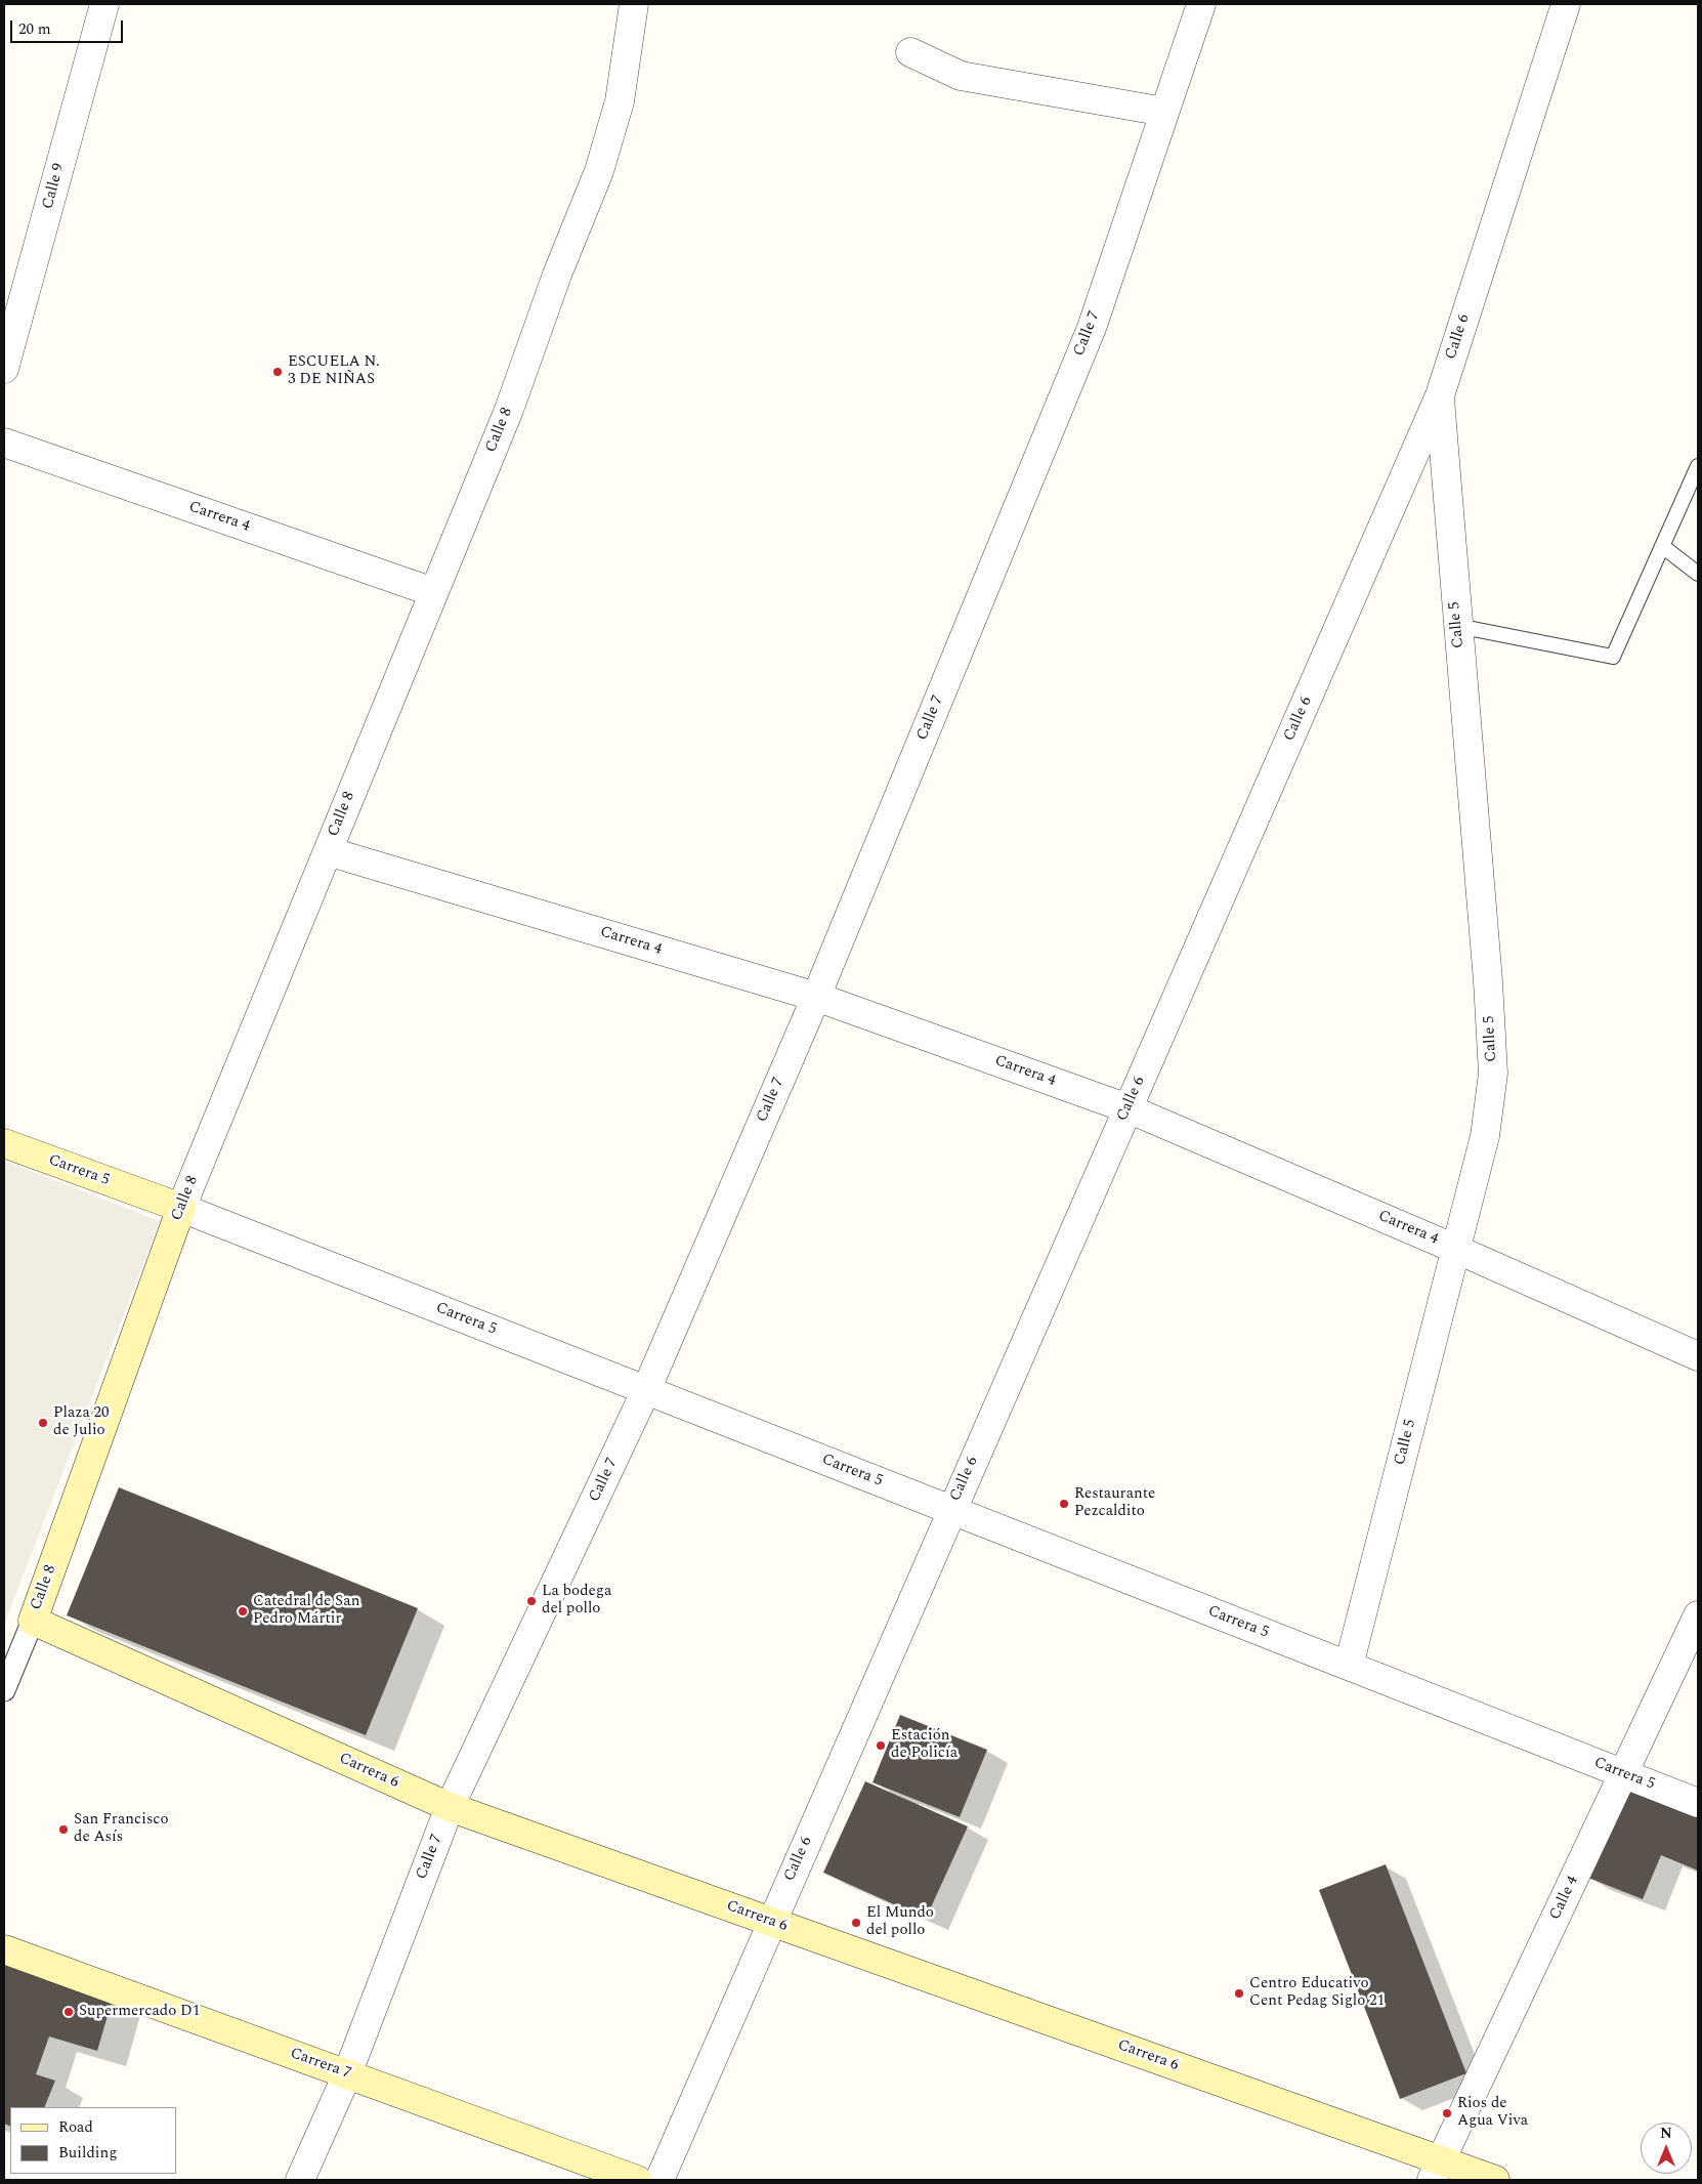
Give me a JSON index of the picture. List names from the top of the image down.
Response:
{
  "streets": {
    "main road": [
      "Calle 8",
      "Carrera 5",
      "Carrera 6",
      "Carrera 7"
    ],
    "street": [
      "Calle 9",
      "Calle 7",
      "Calle 6",
      "Carrera 4",
      "Calle 5",
      "Calle 4"
    ]
  },
  "crossings": [
    ["Calle 7", "Carrera 4"],
    ["Calle 7", "Carrera 5"],
    ["Calle 7", "Carrera 6"],
    ["Calle 7", "Carrera 7"],
    ["Calle 6", "Carrera 4"],
    ["Calle 6", "Calle 5"],
    ["Calle 6", "Carrera 5"],
    ["Calle 6", "Carrera 6"],
    ["Calle 8", "Carrera 4"],
    ["Calle 8", "Carrera 5"],
    ["Calle 8", "Carrera 6"],
    ["Carrera 4", "Calle 5"],
    ["Calle 5", "Carrera 5"],
    ["Carrera 5", "Calle 4"],
    ["Carrera 6", "Calle 4"]
  ],
  "places": [
    "ESCUELA N. 3 DE NIÑAS",
    "Plaza 20 de Julio",
    "Restaurante Pezcaldito",
    "La bodega del pollo",
    "Catedral de San Pedro Mártir",
    "Estación de Policía",
    "San Francisco de Asís",
    "El Mundo del pollo",
    "Centro Educativo Cent Pedag Siglo 21",
    "Supermercado D1",
    "Rios de Agua Viva"
  ],
  "legend": ["Road", "Building"],
  "scale_bar": "20 m",
  "north": "top"
}
